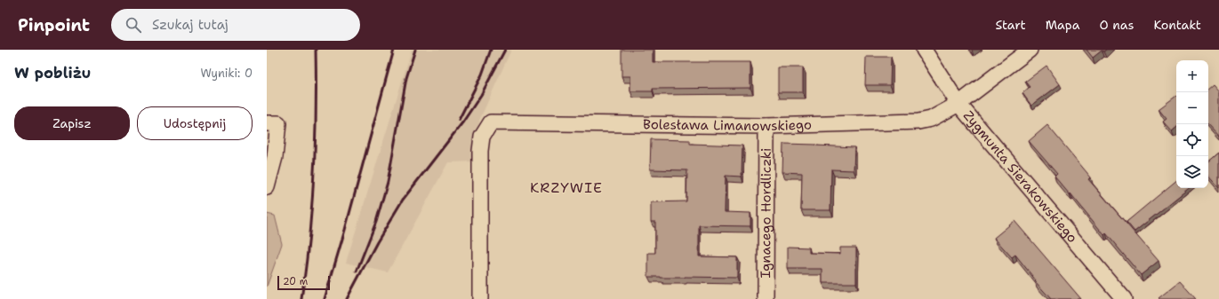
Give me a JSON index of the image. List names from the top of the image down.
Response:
{
  "streets": {
    "street": ["Bolesława Limanowskiego", "Zygmunta Sierakowskiego", "Ignacego Hordliczki"]
  },
  "crossings": [
    ["Bolesława Limanowskiego", "Zygmunta Sierakowskiego"],
    ["Bolesława Limanowskiego", "Ignacego Hordliczki"]
  ],
  "districts": ["KRZYWIE"],
  "scale_bar": "20 m",
  "page": {
    "header": "Pinpoint",
    "search": "Szukaj tutaj",
    "nav": [
      "Start",
      "Mapa",
      "O nas",
      "Kontakt"
    ],
    "heading": ["W pobliżu", "Wyniki: 0"],
    "map_buttons": ["+", "−"],
    "buttons": ["Zapisz", "Udostępnij"],
    "scale": "20 m"
  }
}
